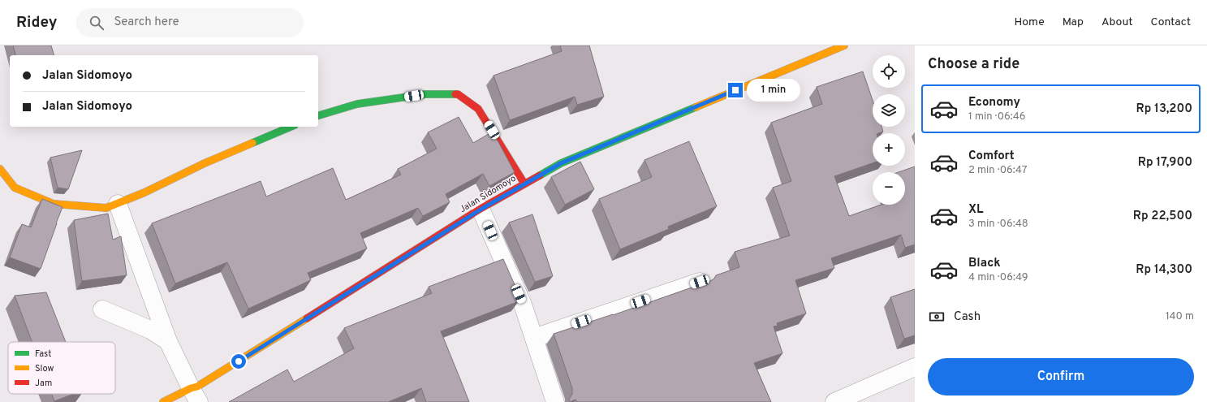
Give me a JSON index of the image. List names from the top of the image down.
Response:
{
  "streets": {
    "main road": ["Jalan Sidomoyo"]
  },
  "legend": ["Fast", "Slow", "Jam"],
  "page": {
    "header": "Ridey",
    "search": "Search here",
    "nav": [
      "Home",
      "Map",
      "About",
      "Contact"
    ],
    "heading": "Choose a ride",
    "map_buttons": ["+", "−"],
    "banner": ["Jalan Sidomoyo", "Jalan Sidomoyo"],
    "bubble": "1 min",
    "list": [
      {
        "name": "Economy",
        "note": "1 min · 06:46",
        "value": "Rp 13,200"
      },
      {
        "name": "Comfort",
        "note": "2 min · 06:47",
        "value": "Rp 17,900"
      },
      {
        "name": "XL",
        "note": "3 min · 06:48",
        "value": "Rp 22,500"
      },
      {
        "name": "Black",
        "note": "4 min · 06:49",
        "value": "Rp 14,300"
      }
    ],
    "pay": ["Cash", "140 m"],
    "buttons": "Confirm"
  }
}
